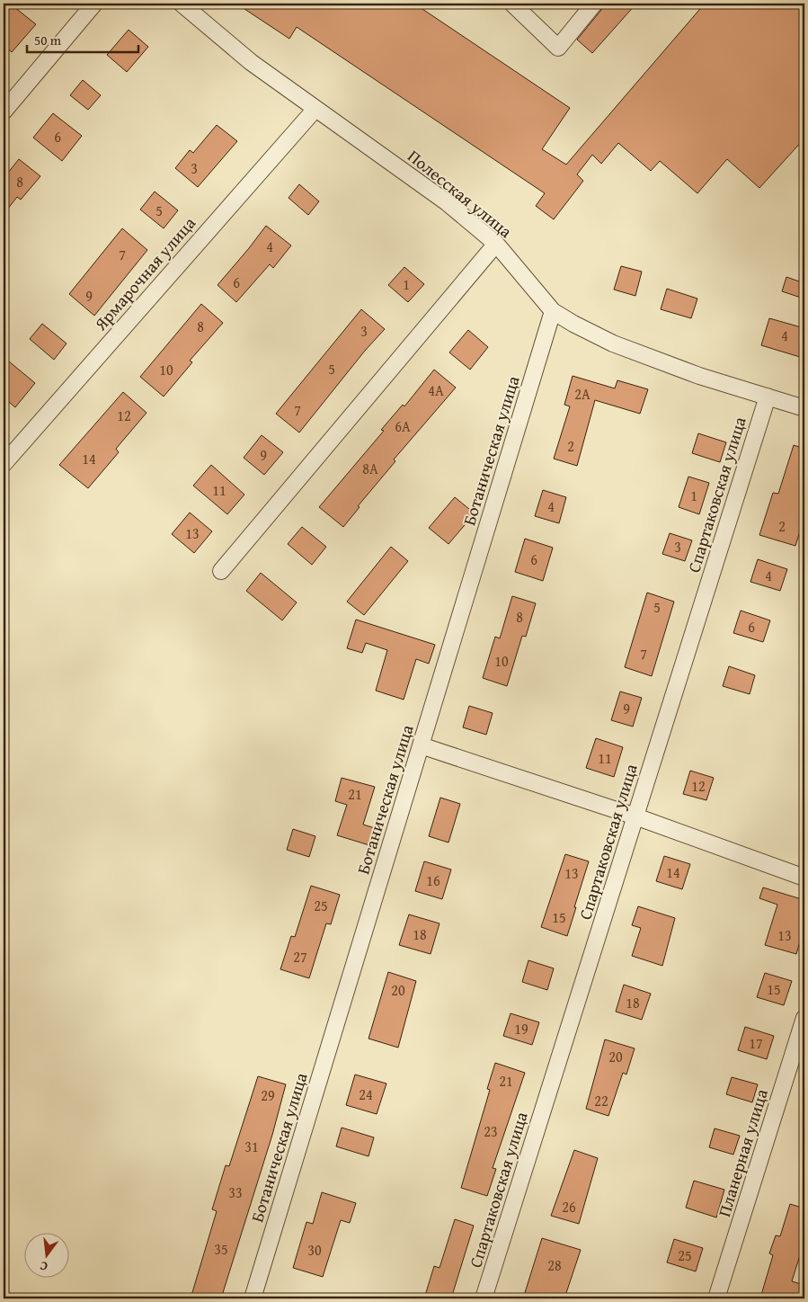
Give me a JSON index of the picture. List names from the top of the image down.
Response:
{
  "streets": {
    "street": [
      "Полесская улица",
      "Ярмарочная улица",
      "Ботаническая улица",
      "Спартаковская улица",
      "Планерная улица"
    ]
  },
  "crossings": [
    ["Полесская улица", "Ярмарочная улица"],
    ["Полесская улица", "Ботаническая улица"],
    ["Полесская улица", "Спартаковская улица"]
  ],
  "house_numbers": [
    "6",
    "3",
    "8",
    "5",
    "4",
    "7",
    "6",
    "1",
    "9",
    "8",
    "3",
    "4",
    "5",
    "10",
    "4А",
    "2А",
    "7",
    "12",
    "6А",
    "2",
    "9",
    "14",
    "8А",
    "11",
    "1",
    "4",
    "2",
    "13",
    "3",
    "6",
    "4",
    "5",
    "8",
    "6",
    "7",
    "10",
    "9",
    "11",
    "12",
    "21",
    "14",
    "13",
    "16",
    "25",
    "15",
    "18",
    "13",
    "27",
    "15",
    "20",
    "18",
    "19",
    "17",
    "20",
    "21",
    "24",
    "29",
    "22",
    "23",
    "31",
    "33",
    "26",
    "35",
    "30",
    "25",
    "28"
  ],
  "scale_bar": "50 m",
  "north": "bottom"
}
